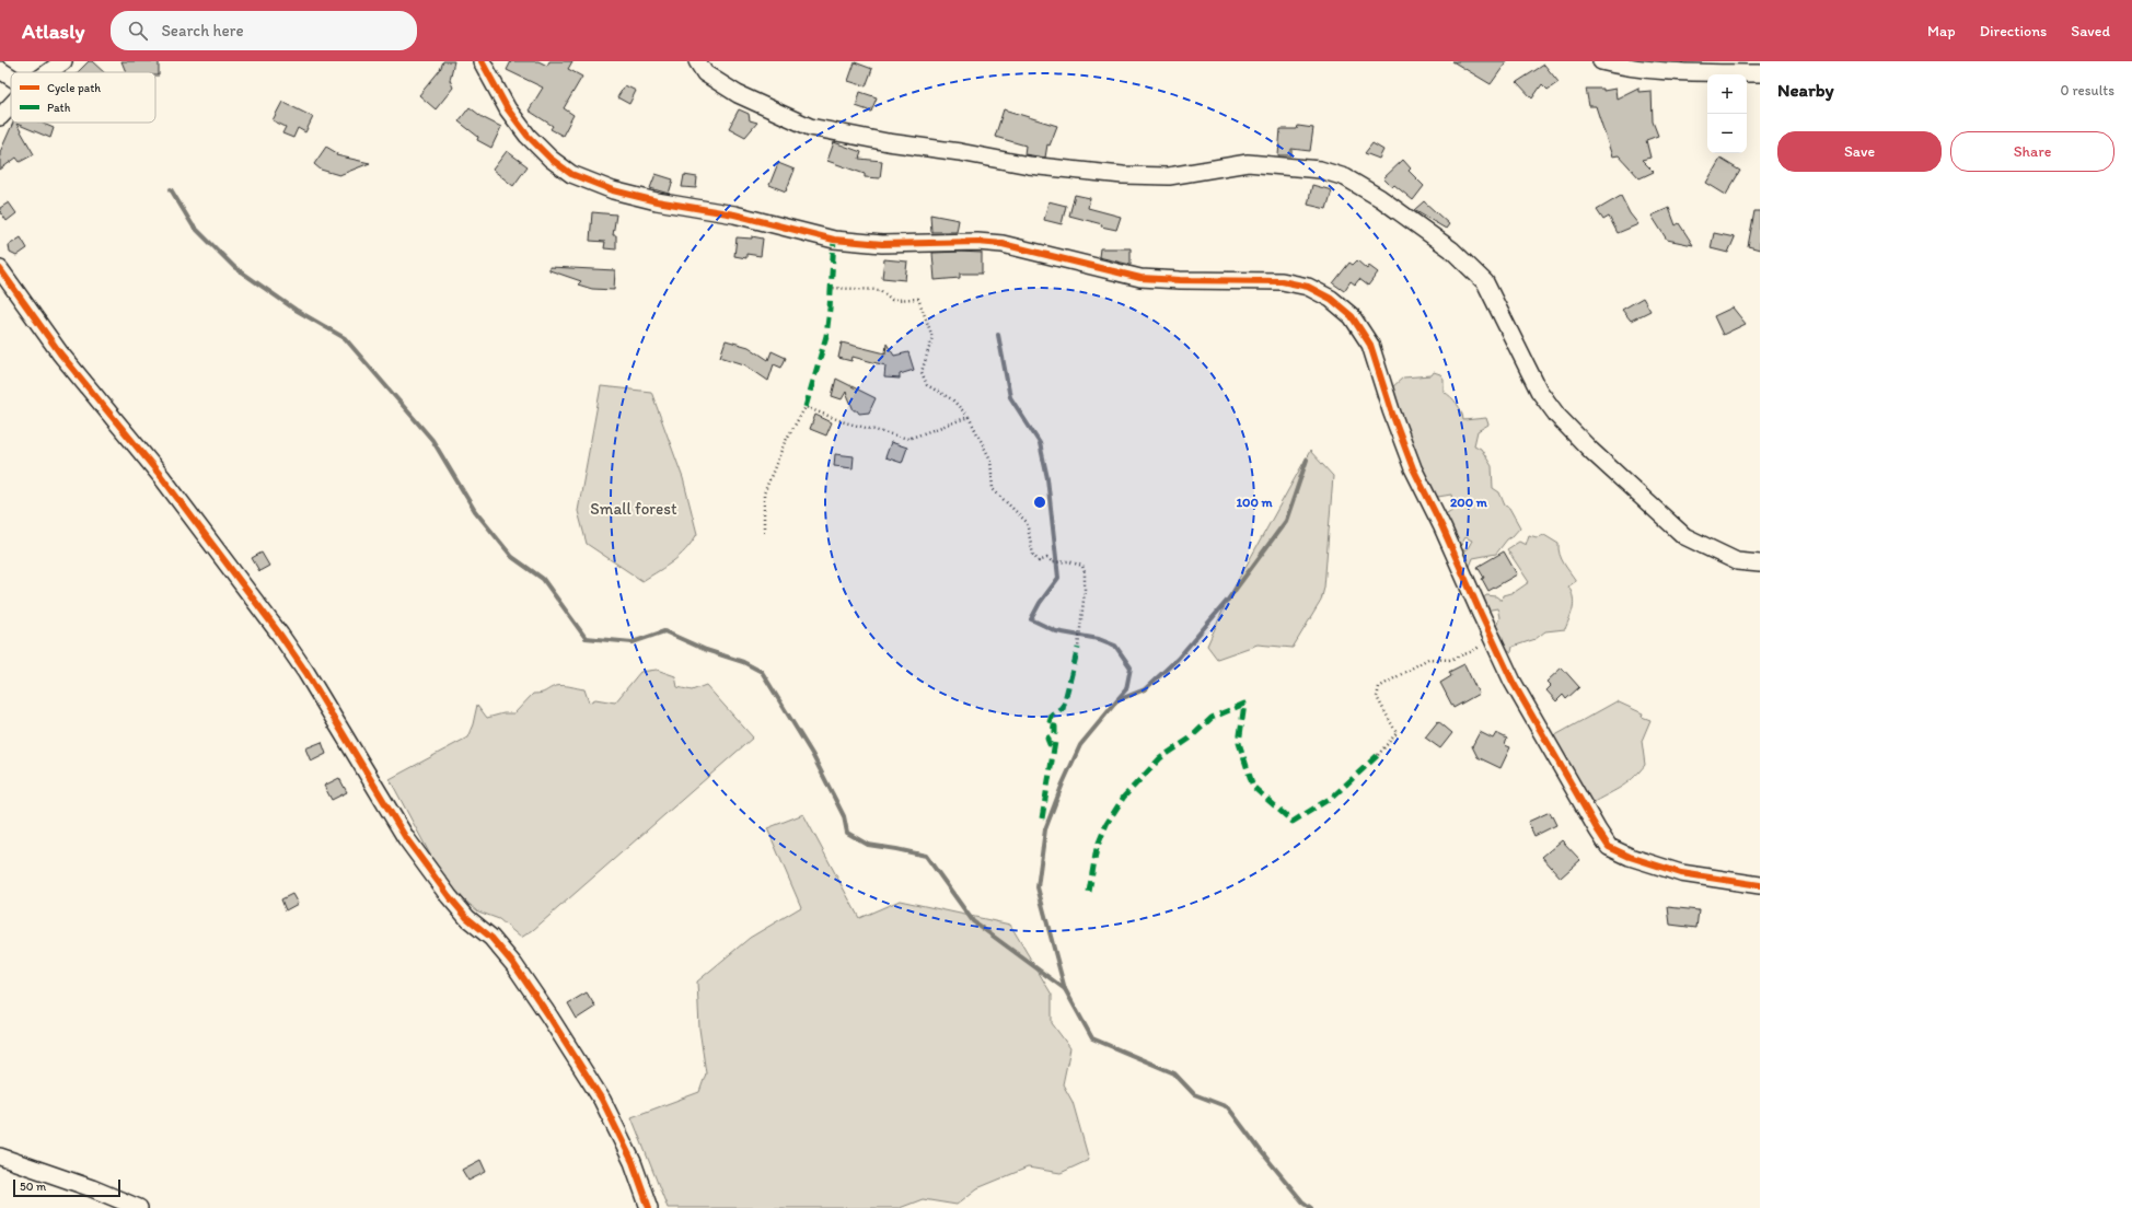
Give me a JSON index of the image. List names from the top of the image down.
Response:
{
  "parks": ["Small forest"],
  "legend": ["Cycle path", "Path"],
  "scale_bar": "50 m",
  "page": {
    "header": "Atlasly",
    "search": "Search here",
    "nav": ["Map", "Directions", "Saved"],
    "heading": ["Nearby", "0 results"],
    "map_buttons": ["+", "−"],
    "buttons": ["Save", "Share"],
    "scale": "50 m"
  },
  "rings": ["100 m", "200 m"]
}
